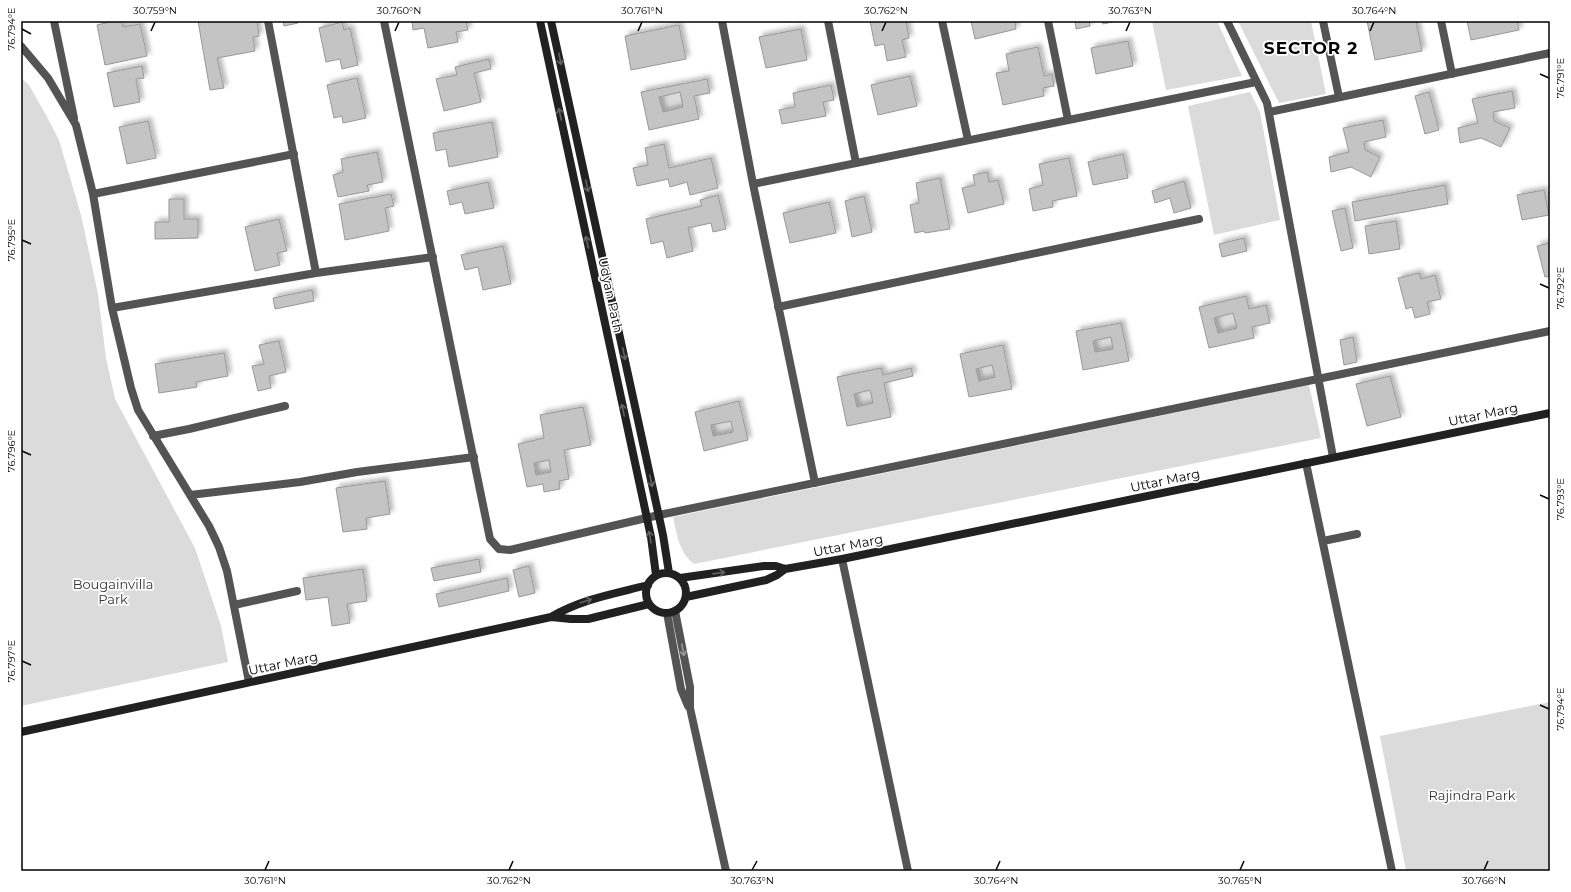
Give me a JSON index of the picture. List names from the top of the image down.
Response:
{
  "streets": {
    "main road": ["Udyan Path", "Uttar Marg"]
  },
  "crossings": [
    ["Udyan Path", "Uttar Marg"]
  ],
  "districts": ["SECTOR 2"],
  "parks": ["Bougainvilla Park", "Rajindra Park"],
  "coordinates": [
    "30.759°N",
    "30.760°N",
    "30.761°N",
    "30.762°N",
    "30.763°N",
    "30.764°N",
    "76.794°E",
    "76.791°E",
    "76.795°E",
    "76.792°E",
    "76.796°E",
    "76.793°E",
    "76.797°E",
    "30.765°N",
    "30.766°N"
  ]
}
